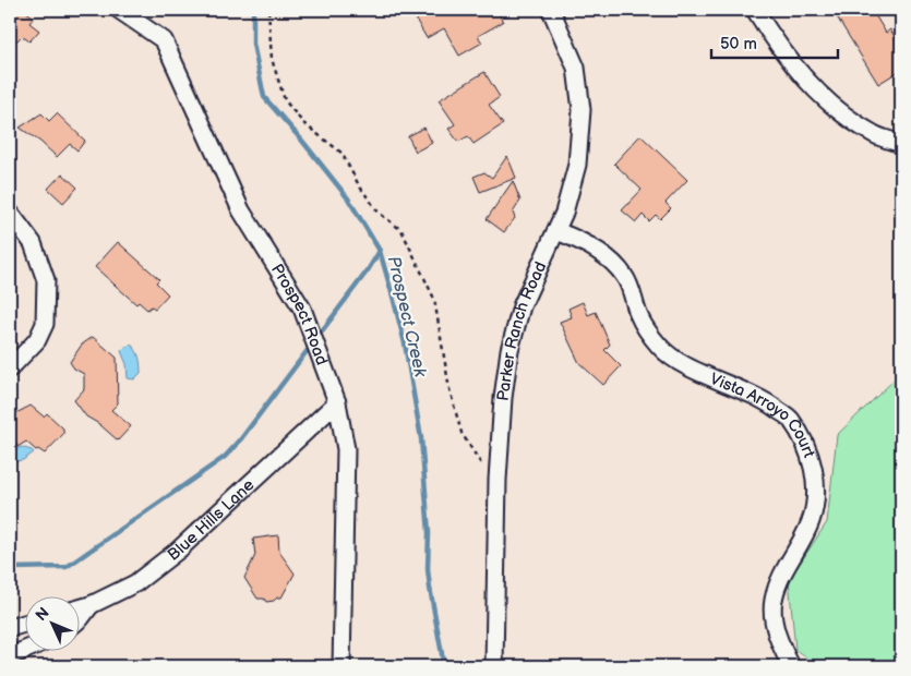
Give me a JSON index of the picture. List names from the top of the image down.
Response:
{
  "streets": {
    "street": [
      "Prospect Road",
      "Parker Ranch Road",
      "Vista Arroyo Court",
      "Blue Hills Lane"
    ]
  },
  "crossings": [
    ["Prospect Road", "Blue Hills Lane"],
    ["Parker Ranch Road", "Vista Arroyo Court"]
  ],
  "water": ["Prospect Creek"],
  "scale_bar": "50 m",
  "north": "top left"
}
